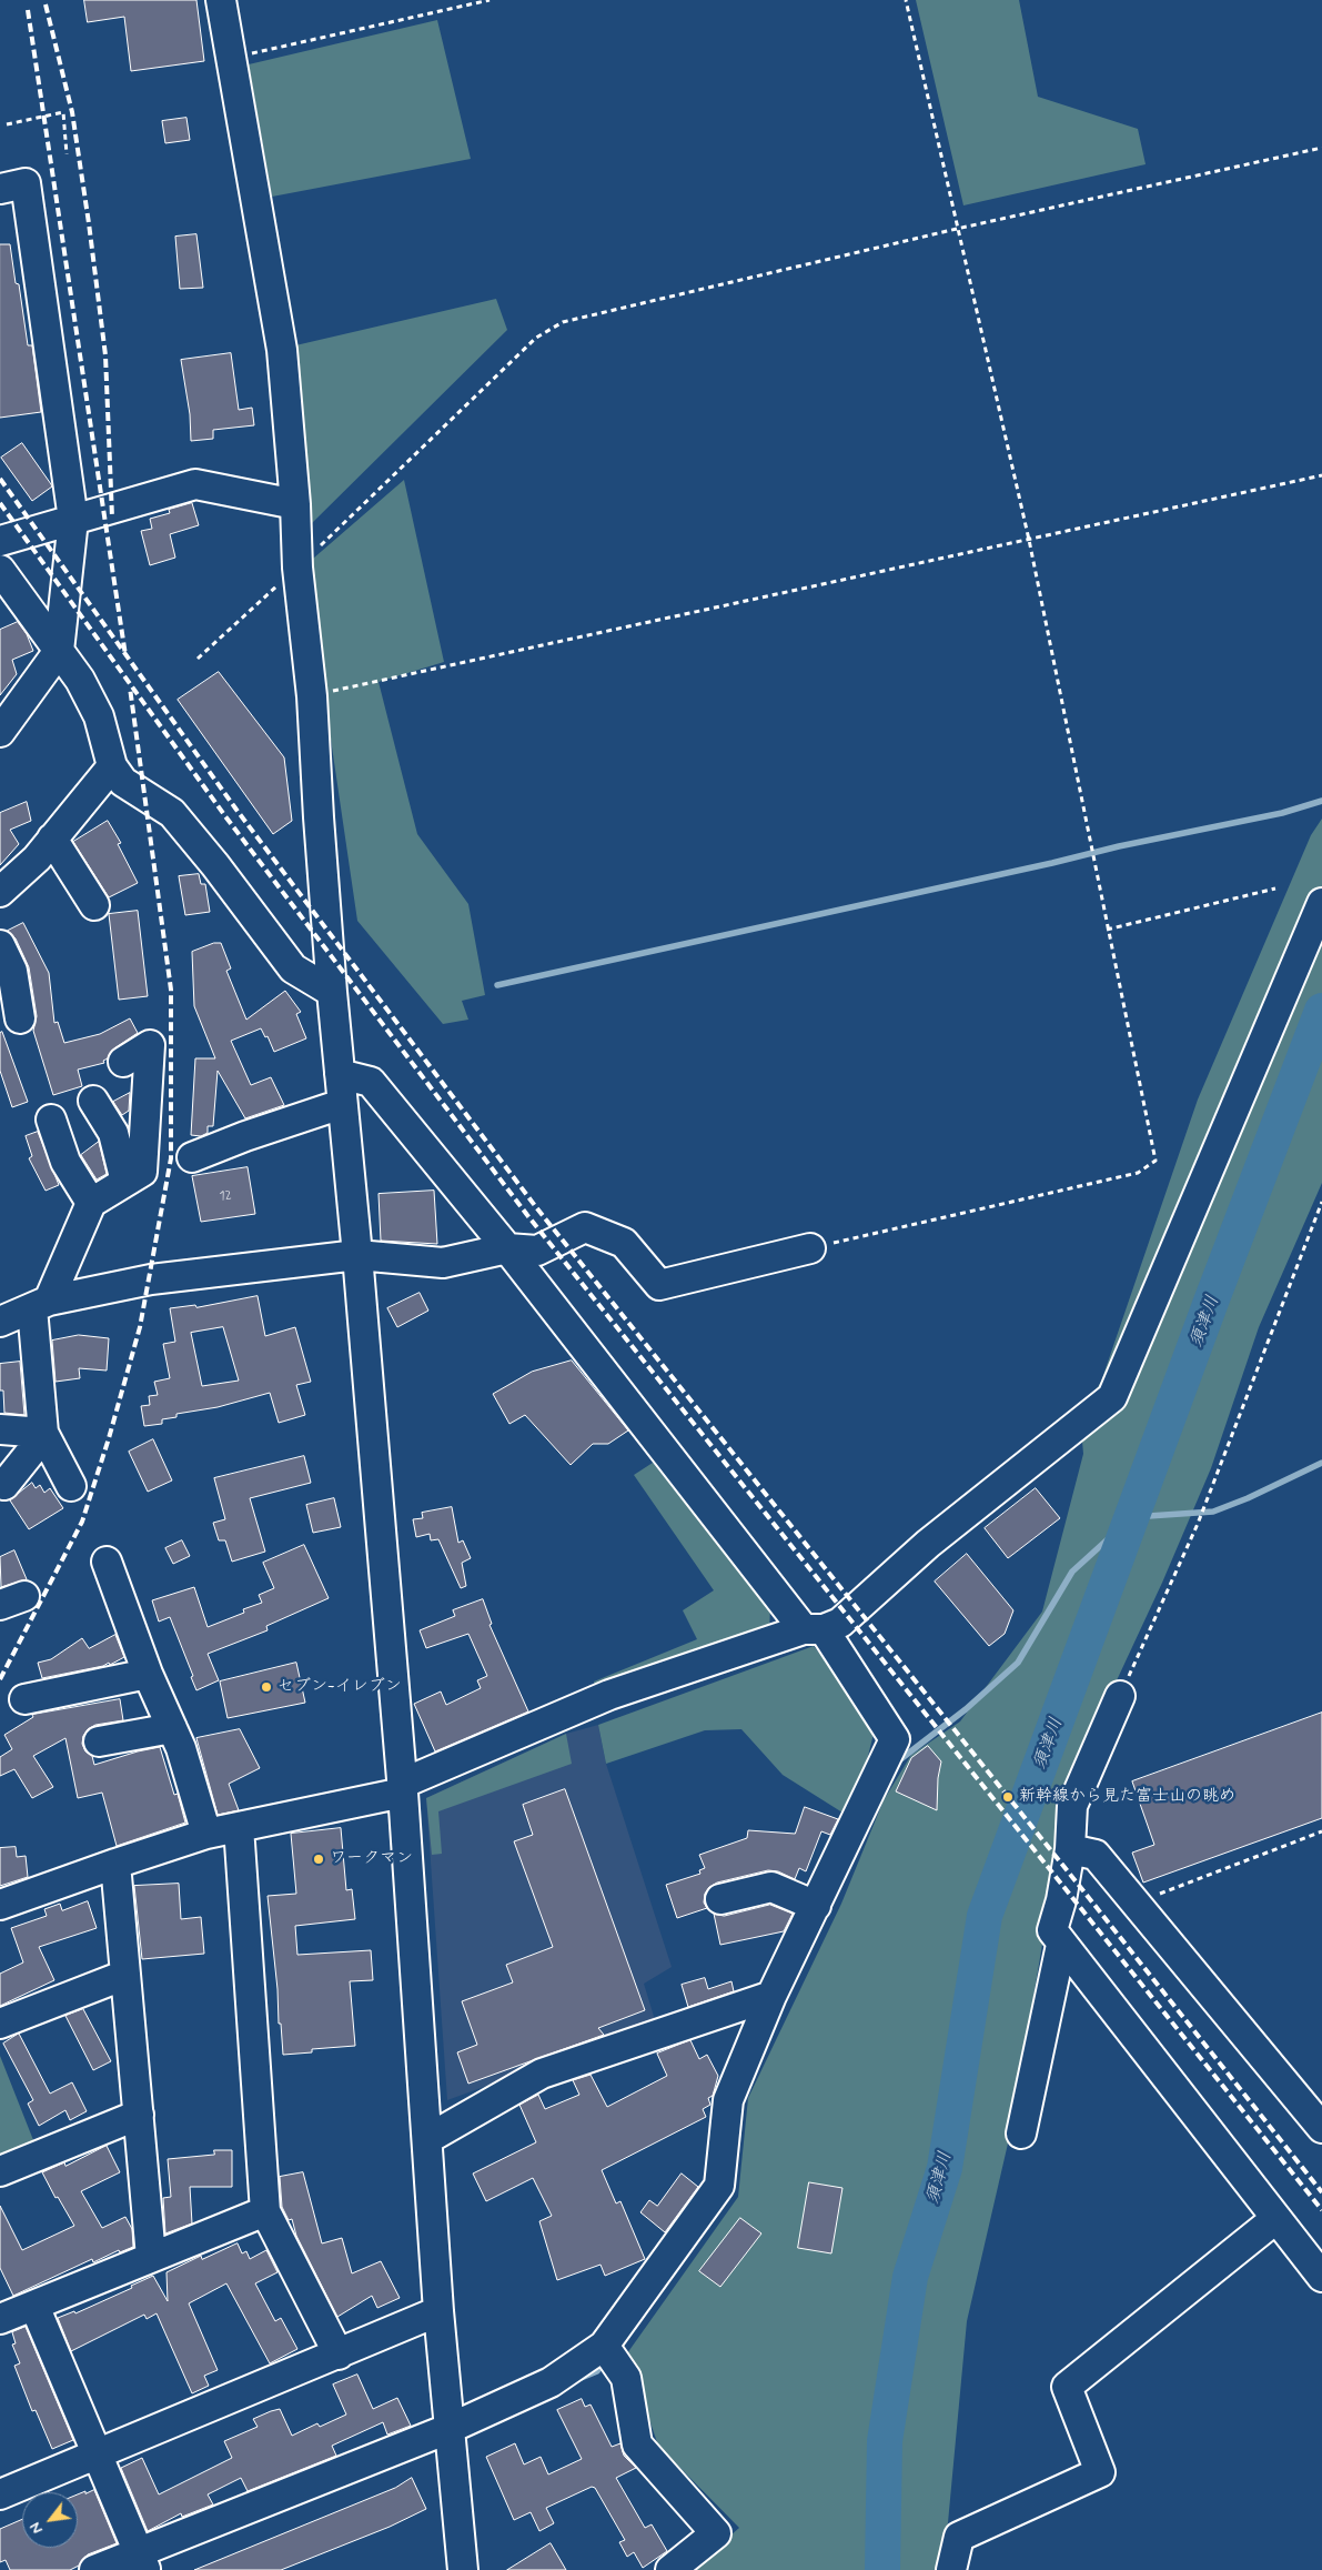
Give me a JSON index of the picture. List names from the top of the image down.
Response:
{
  "water": ["須津川"],
  "places": ["セブン-イレブン", "新幹線から見た富士山の眺め", "ワークマン"],
  "house_numbers": ["12"],
  "north": "bottom left"
}
